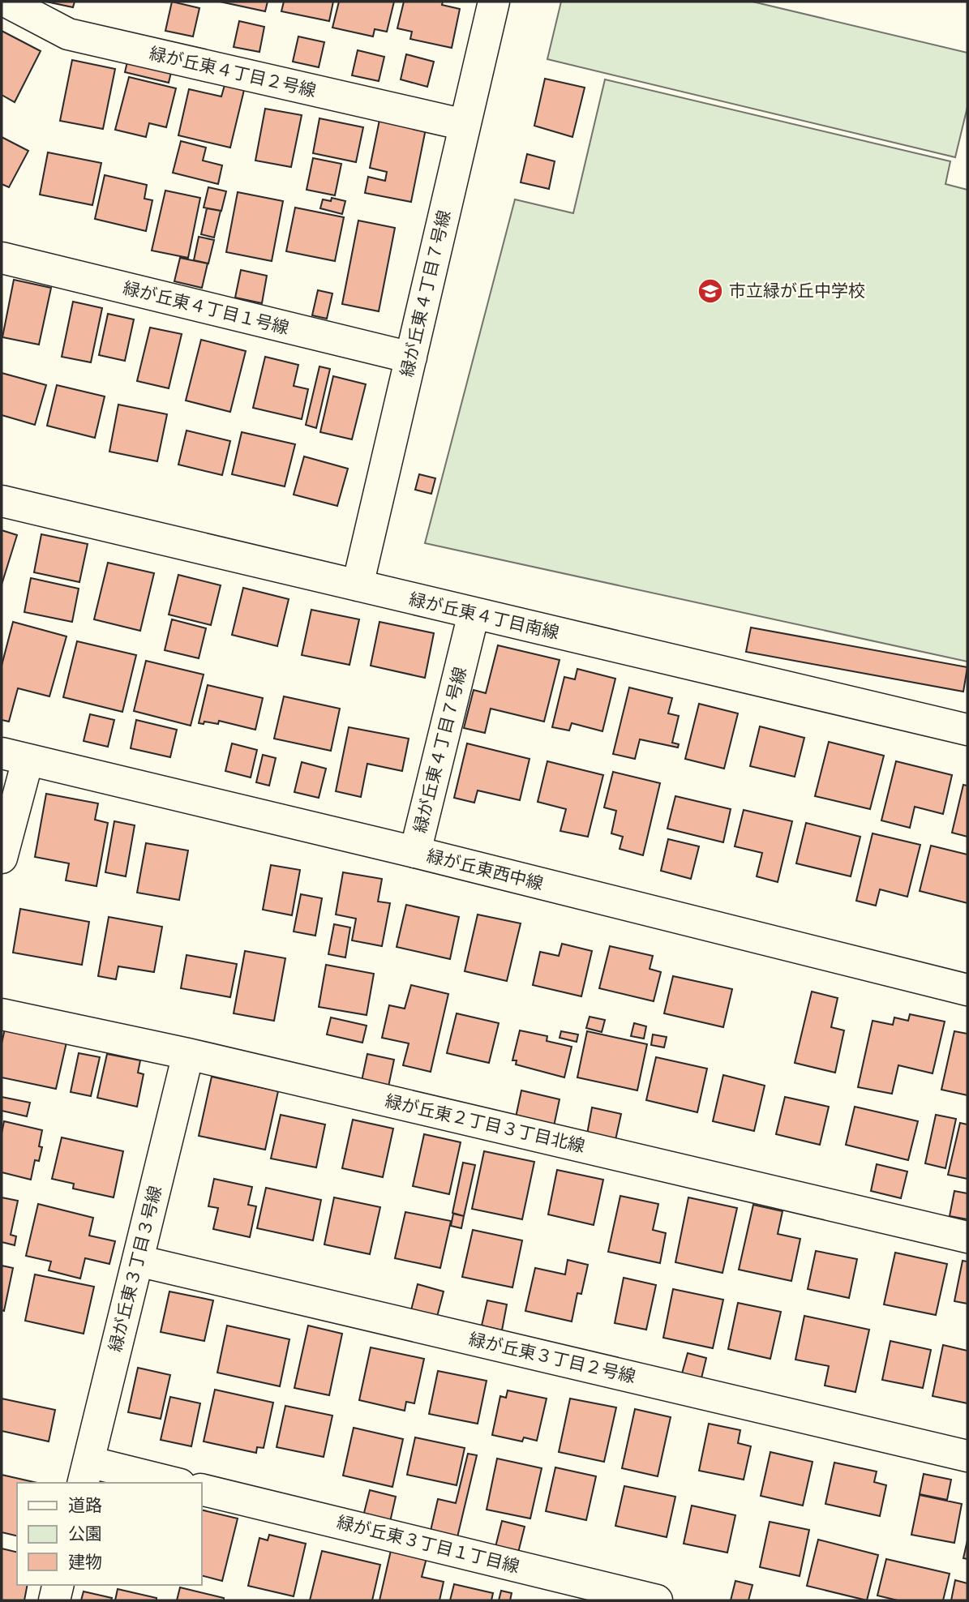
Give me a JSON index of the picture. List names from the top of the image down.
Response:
{
  "streets": {
    "street": [
      "緑が丘東４丁目２号線",
      "緑が丘東４丁目７号線",
      "緑が丘東４丁目１号線",
      "緑が丘東４丁目南線",
      "緑が丘東西中線",
      "緑が丘東２丁目３丁目北線",
      "緑が丘東３丁目３号線",
      "緑が丘東３丁目２号線",
      "緑が丘東３丁目１丁目線"
    ]
  },
  "crossings": [
    ["緑が丘東４丁目２号線", "緑が丘東４丁目７号線"],
    ["緑が丘東４丁目７号線", "緑が丘東４丁目１号線"],
    ["緑が丘東４丁目７号線", "緑が丘東４丁目南線"],
    ["緑が丘東４丁目７号線", "緑が丘東西中線"],
    ["緑が丘東２丁目３丁目北線", "緑が丘東３丁目３号線"],
    ["緑が丘東３丁目３号線", "緑が丘東３丁目２号線"]
  ],
  "places": {
    "school or university": ["市立緑が丘中学校"]
  },
  "legend": ["道路", "公園", "建物"]
}
